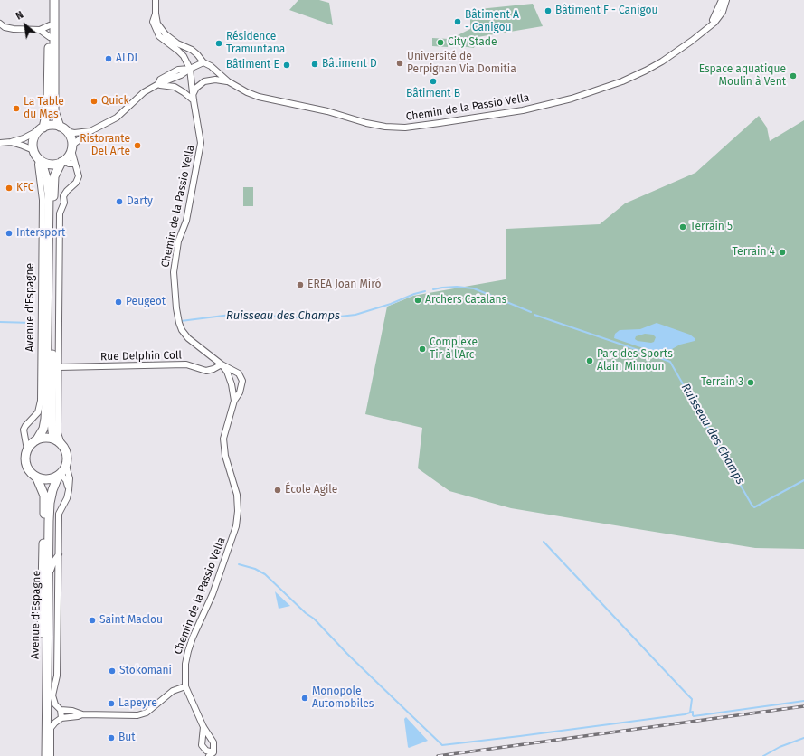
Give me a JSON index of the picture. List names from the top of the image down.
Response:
{
  "streets": {
    "main road": ["Avenue d'Espagne"],
    "street": ["Chemin de la Passio Vella", "Rue Delphin Coll"]
  },
  "crossings": [
    ["Chemin de la Passio Vella", "Rue Delphin Coll"]
  ],
  "water": ["Ruisseau des Champs"],
  "places": [
    "Bâtiment F - Canigou",
    "Bâtiment A - Canigou",
    "City Stade",
    "Résidence Tramuntana",
    "ALDI",
    "Université de Perpignan Via Domitia",
    "Bâtiment D",
    "Bâtiment E",
    "Espace aquatique Moulin à Vent",
    "Bâtiment B",
    "Quick",
    "La Table du Mas",
    "Ristorante Del Arte",
    "KFC",
    "Darty",
    "Terrain 5",
    "Intersport",
    "Terrain 4",
    "EREA Joan Miró",
    "Archers Catalans",
    "Peugeot",
    "Complexe Tir à l'Arc",
    "Parc des Sports Alain Mimoun",
    "Terrain 3",
    "École Agile",
    "Saint Maclou",
    "Stokomani",
    "Monopole Automobiles",
    "Lapeyre",
    "But"
  ],
  "north": "top left"
}
